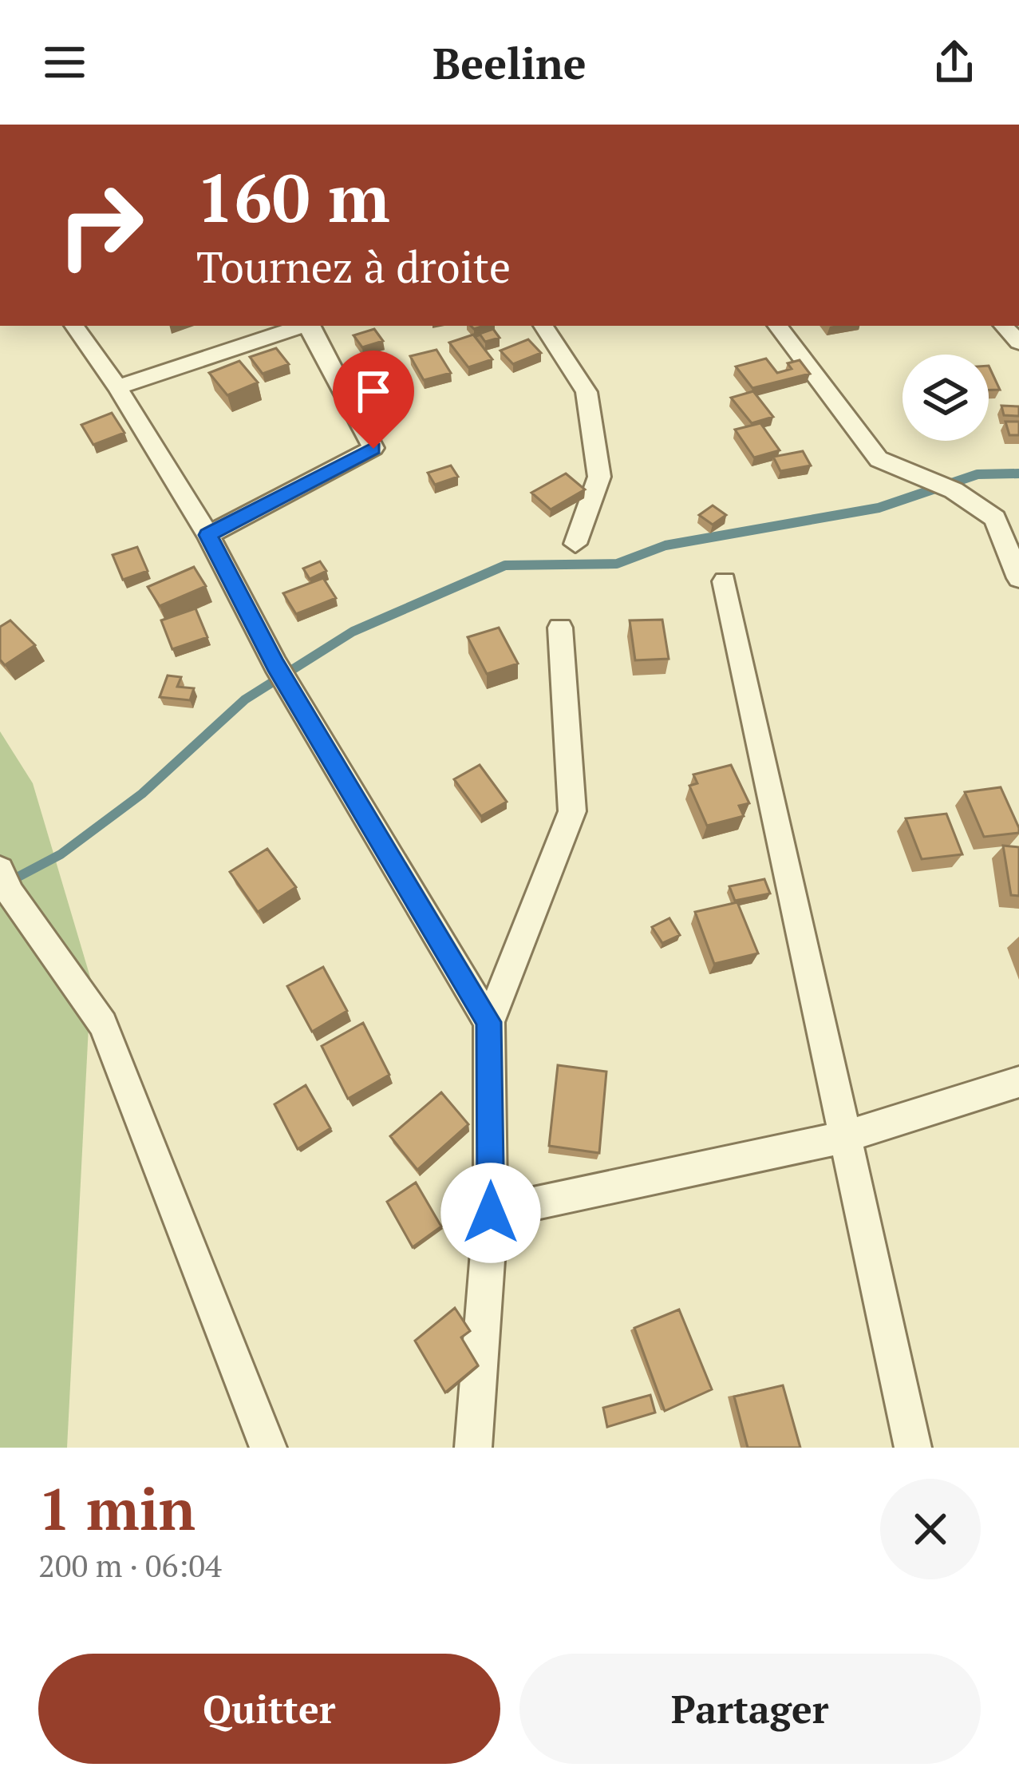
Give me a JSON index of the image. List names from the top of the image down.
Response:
{
  "page": {
    "header": "Beeline",
    "turn": ["160 m", "Tournez à droite"],
    "heading": ["1 min", "200 m · 06:04"],
    "buttons": ["Quitter", "Partager"]
  }
}
